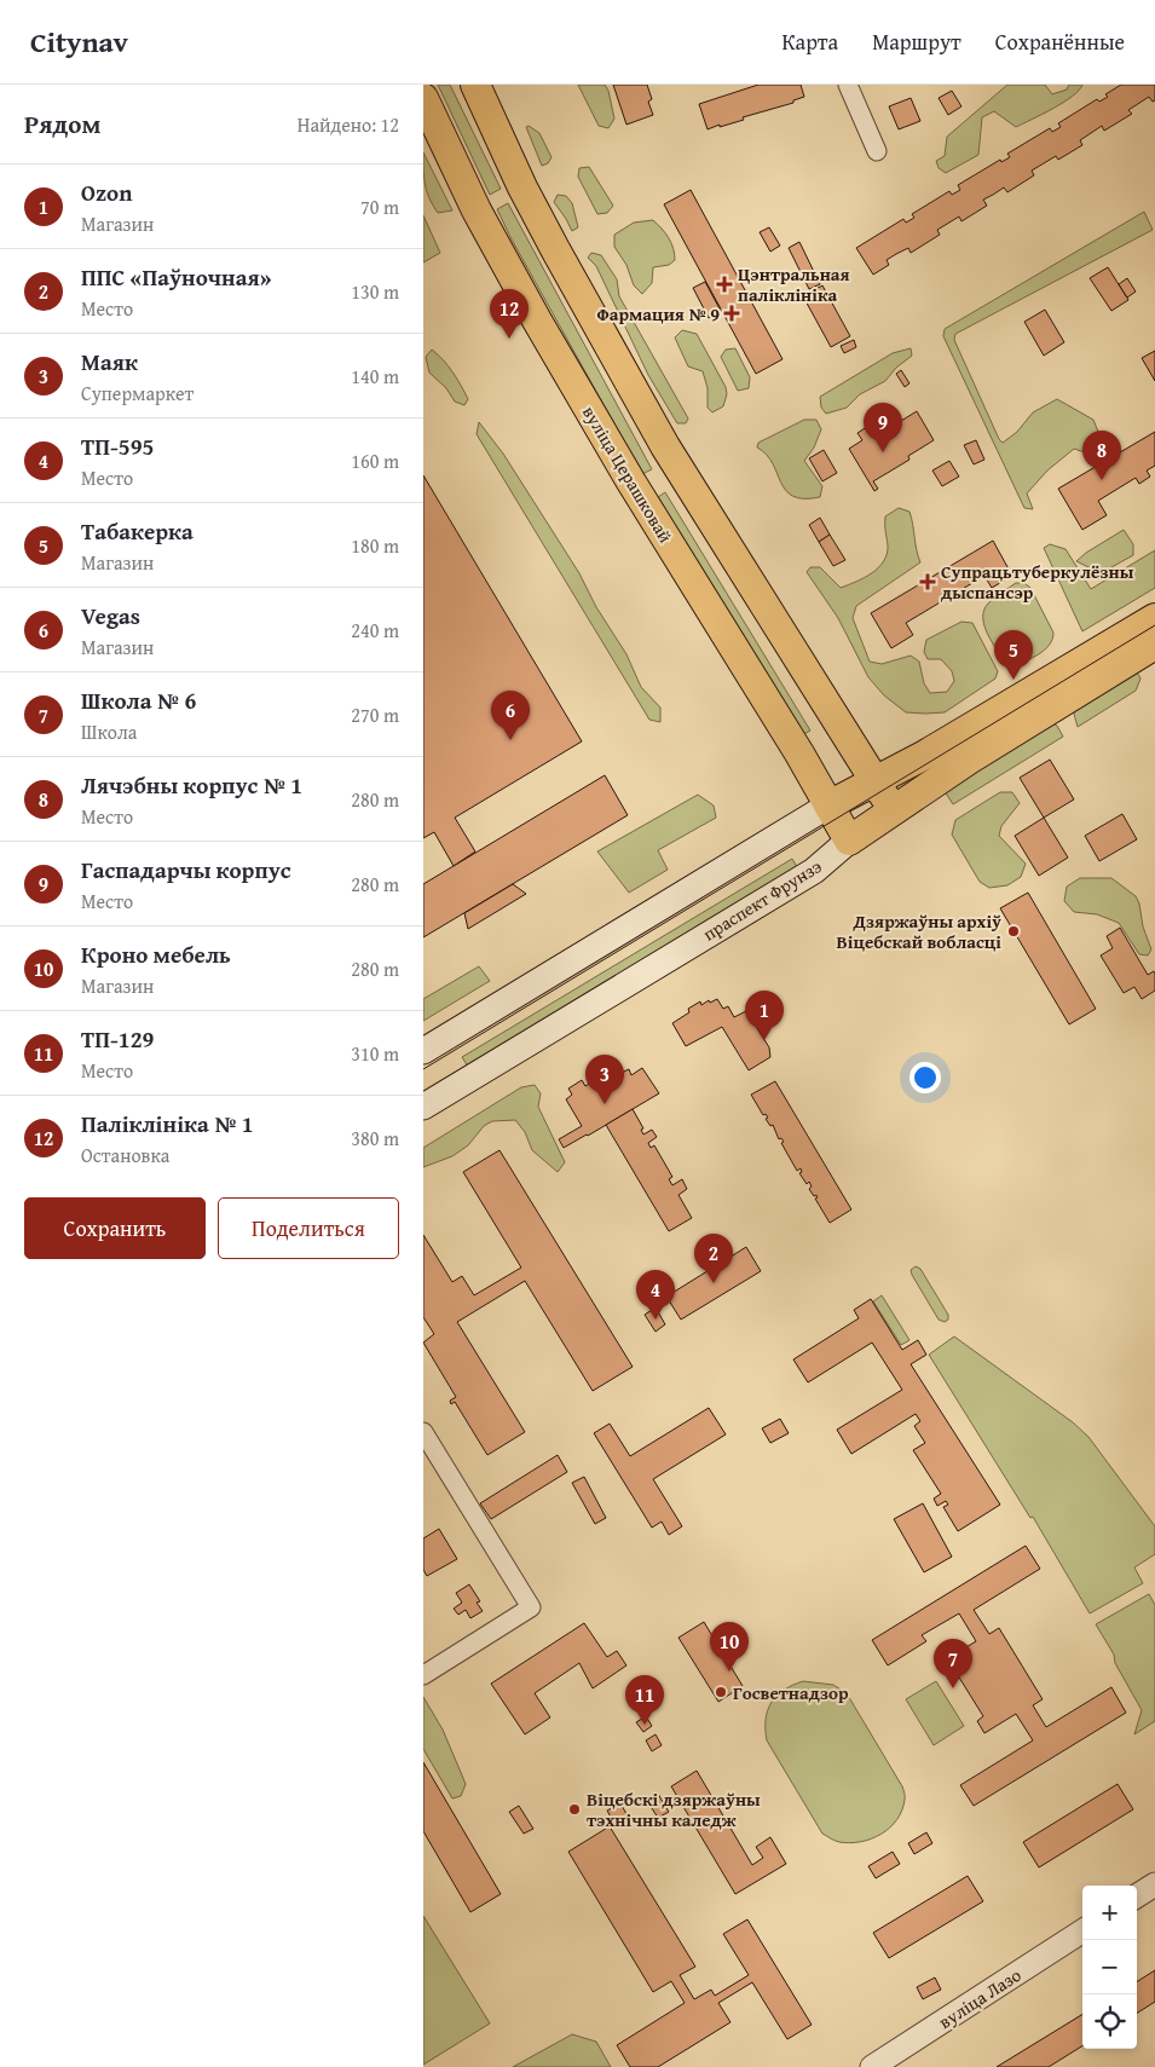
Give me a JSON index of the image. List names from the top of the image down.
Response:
{
  "streets": {
    "main road": ["вуліца Церашковай", "праспект Фрунзэ"],
    "street": ["вуліца Лазо"]
  },
  "crossings": [
    ["вуліца Церашковай", "праспект Фрунзэ"]
  ],
  "places": {
    "health": ["Цэнтральная паліклініка", "Фармация № 9", "Супрацьтуберкулёзны дыспансэр"],
    "other": ["Дзяржаўны архіў Віцебскай вобласці", "Госветнадзор", "Віцебскі дзяржаўны тэхнічны каледж"]
  },
  "page": {
    "header": "Citynav",
    "nav": ["Карта", "Маршрут", "Сохранённые"],
    "heading": ["Рядом", "Найдено: 12"],
    "list": [
      {
        "mark": "1",
        "name": "Ozon",
        "note": "Магазин",
        "value": "70 m"
      },
      {
        "mark": "2",
        "name": "ППС «Паўночная»",
        "note": "Место",
        "value": "130 m"
      },
      {
        "mark": "3",
        "name": "Маяк",
        "note": "Супермаркет",
        "value": "140 m"
      },
      {
        "mark": "4",
        "name": "ТП-595",
        "note": "Место",
        "value": "160 m"
      },
      {
        "mark": "5",
        "name": "Табакерка",
        "note": "Магазин",
        "value": "180 m"
      },
      {
        "mark": "6",
        "name": "Vegas",
        "note": "Магазин",
        "value": "240 m"
      },
      {
        "mark": "7",
        "name": "Школа № 6",
        "note": "Школа",
        "value": "270 m"
      },
      {
        "mark": "8",
        "name": "Лячэбны корпус № 1",
        "note": "Место",
        "value": "280 m"
      },
      {
        "mark": "9",
        "name": "Гаспадарчы корпус",
        "note": "Место",
        "value": "280 m"
      },
      {
        "mark": "10",
        "name": "Кроно мебель",
        "note": "Магазин",
        "value": "280 m"
      },
      {
        "mark": "11",
        "name": "ТП-129",
        "note": "Место",
        "value": "310 m"
      },
      {
        "mark": "12",
        "name": "Паліклініка № 1",
        "note": "Остановка",
        "value": "380 m"
      }
    ],
    "pins": [
      "12",
      "9",
      "8",
      "5",
      "6",
      "1",
      "3",
      "2",
      "4",
      "10",
      "7",
      "11"
    ],
    "buttons": ["Сохранить", "Поделиться"],
    "map_buttons": ["+", "−"]
  }
}
